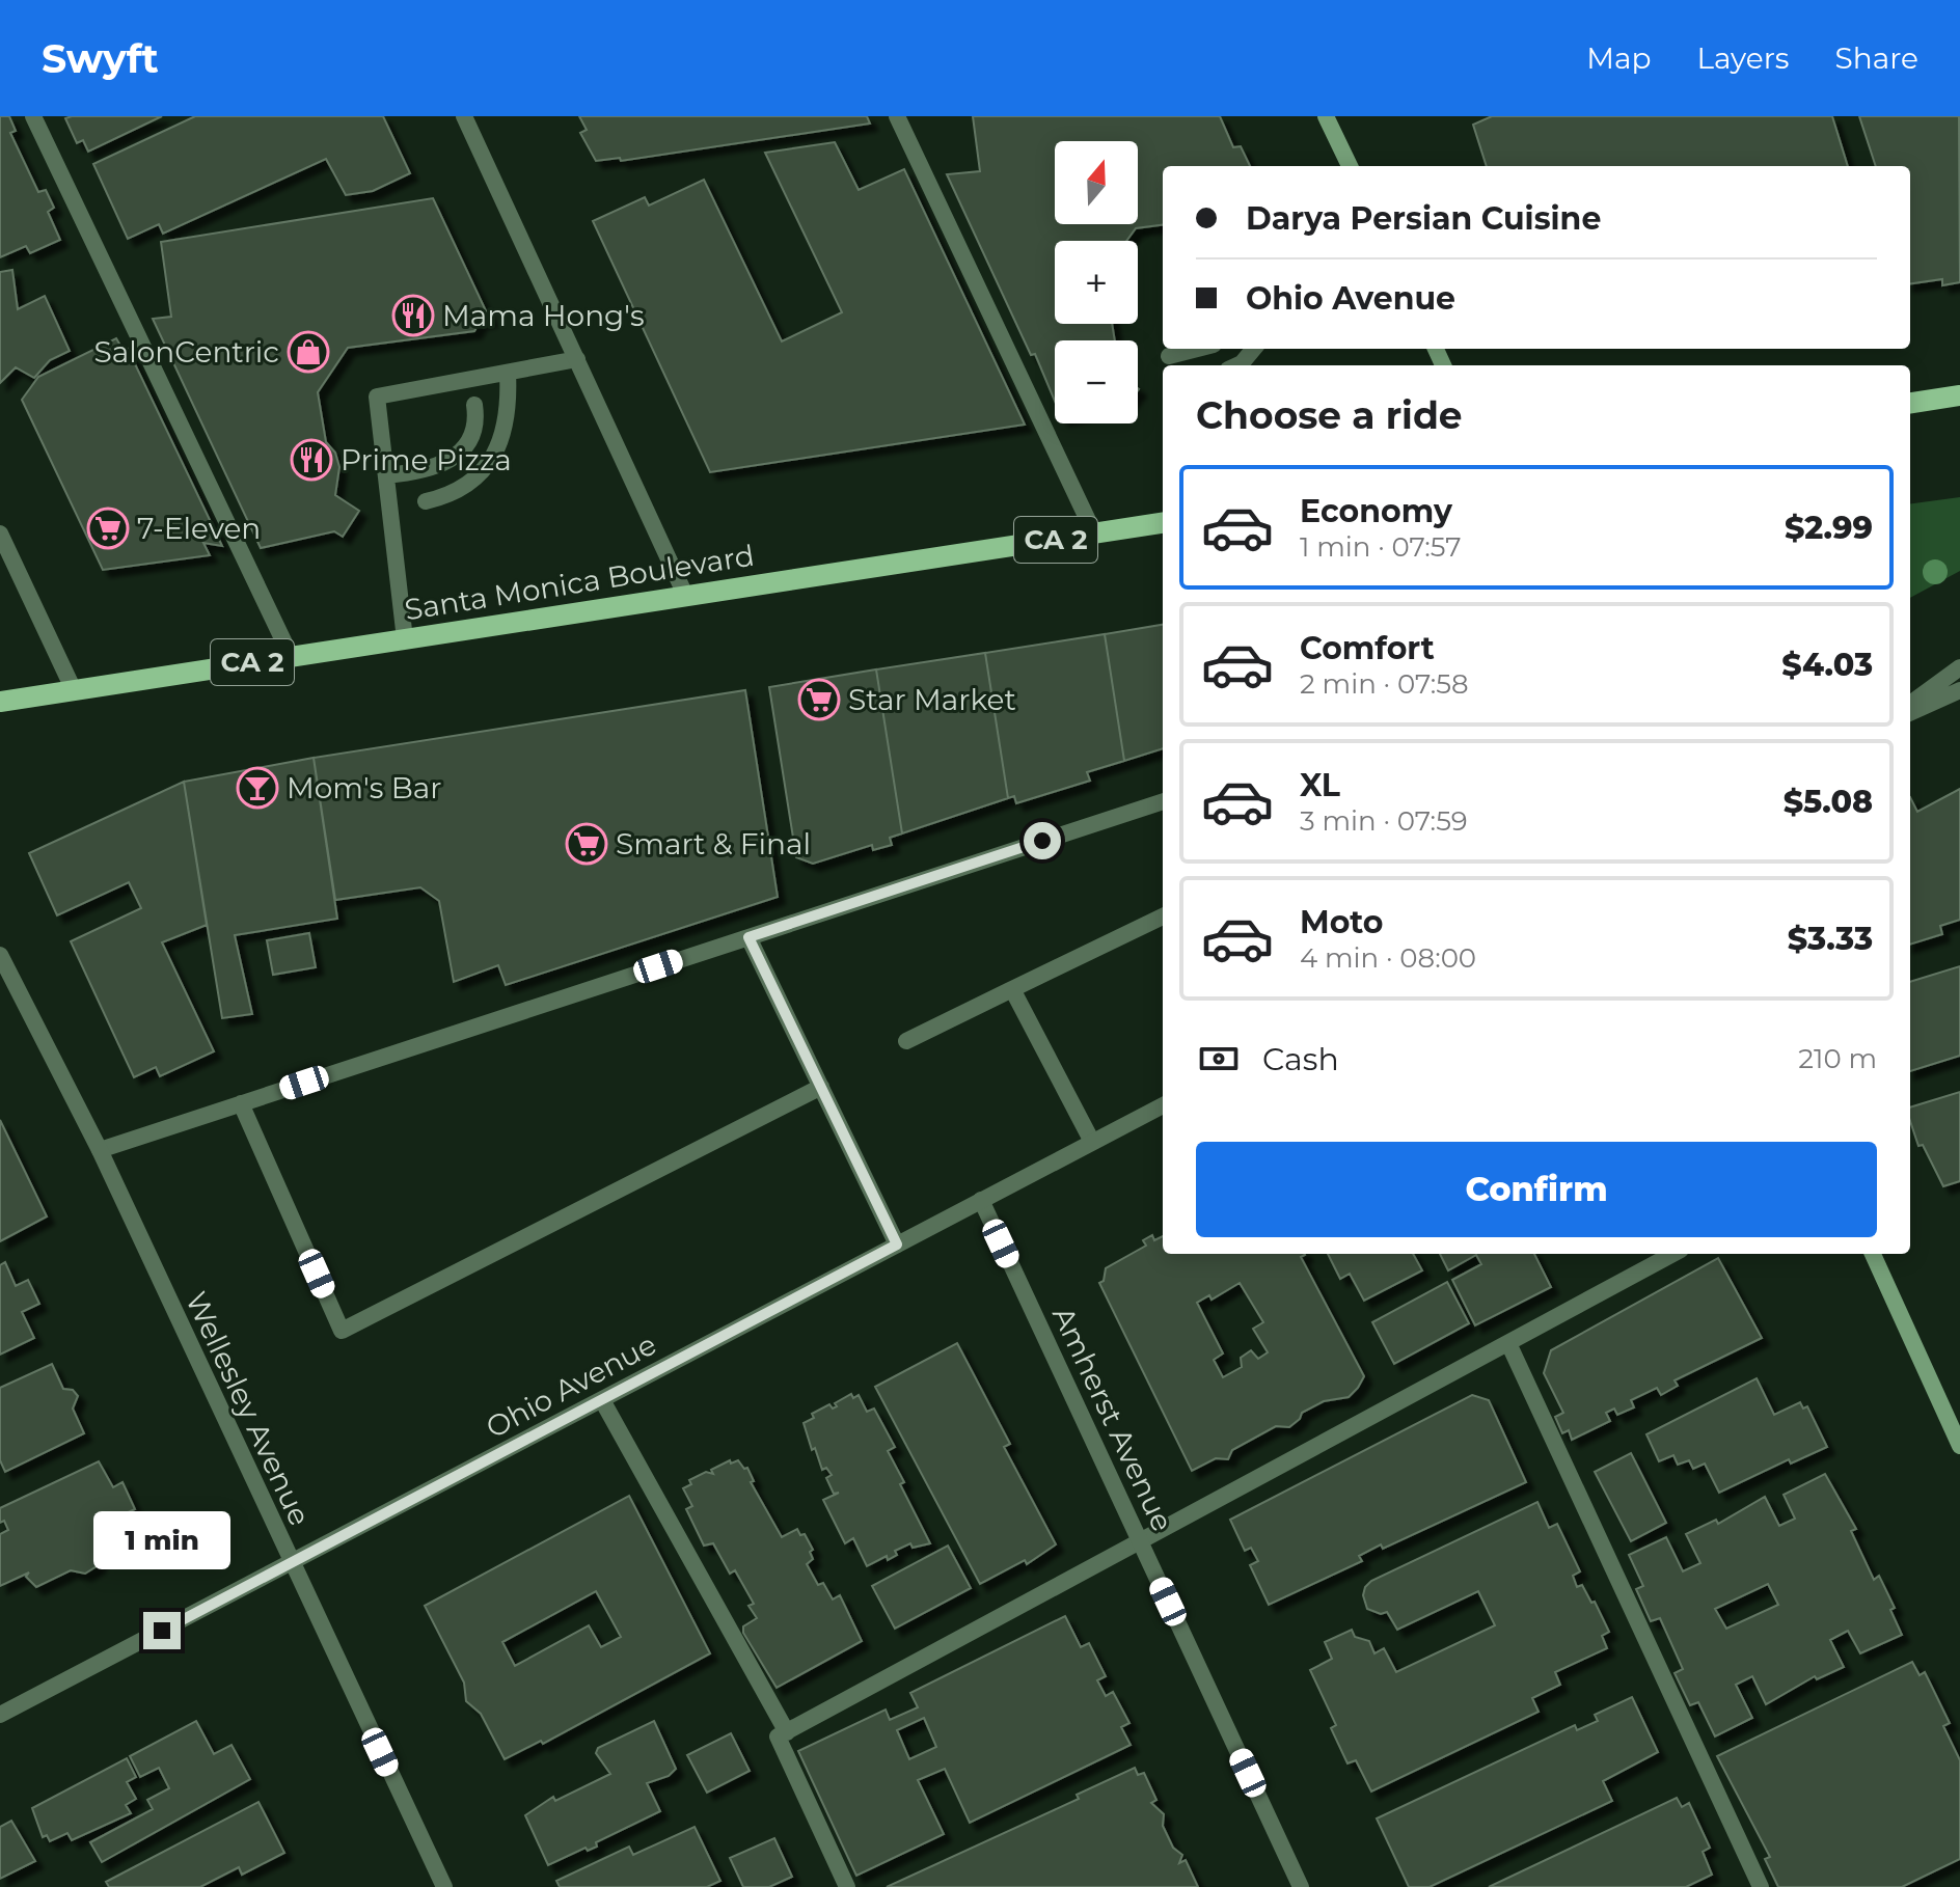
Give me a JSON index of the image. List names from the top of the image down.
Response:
{
  "streets": {
    "main road": ["CA 2", "Santa Monica Boulevard"],
    "street": ["Ohio Avenue", "Wellesley Avenue", "Amherst Avenue"]
  },
  "crossings": [
    ["Ohio Avenue", "Wellesley Avenue"],
    ["Ohio Avenue", "Amherst Avenue"]
  ],
  "places": {
    "restaurant": ["Mama Hong's", "Prime Pizza"],
    "shop": ["SalonCentric"],
    "supermarket": ["7-Eleven", "Star Market", "Smart & Final"],
    "bar": ["Mom's Bar"]
  },
  "north": "top",
  "page": {
    "header": "Swyft",
    "nav": ["Map", "Layers", "Share"],
    "map_buttons": ["+", "−"],
    "banner": ["Darya Persian Cuisine", "Ohio Avenue"],
    "heading": "Choose a ride",
    "list": [
      {
        "name": "Economy",
        "note": "1 min · 07:57",
        "value": "$2.99"
      },
      {
        "name": "Comfort",
        "note": "2 min · 07:58",
        "value": "$4.03"
      },
      {
        "name": "XL",
        "note": "3 min · 07:59",
        "value": "$5.08"
      },
      {
        "name": "Moto",
        "note": "4 min · 08:00",
        "value": "$3.33"
      }
    ],
    "pay": ["Cash", "210 m"],
    "buttons": "Confirm",
    "bubble": "1 min"
  }
}
